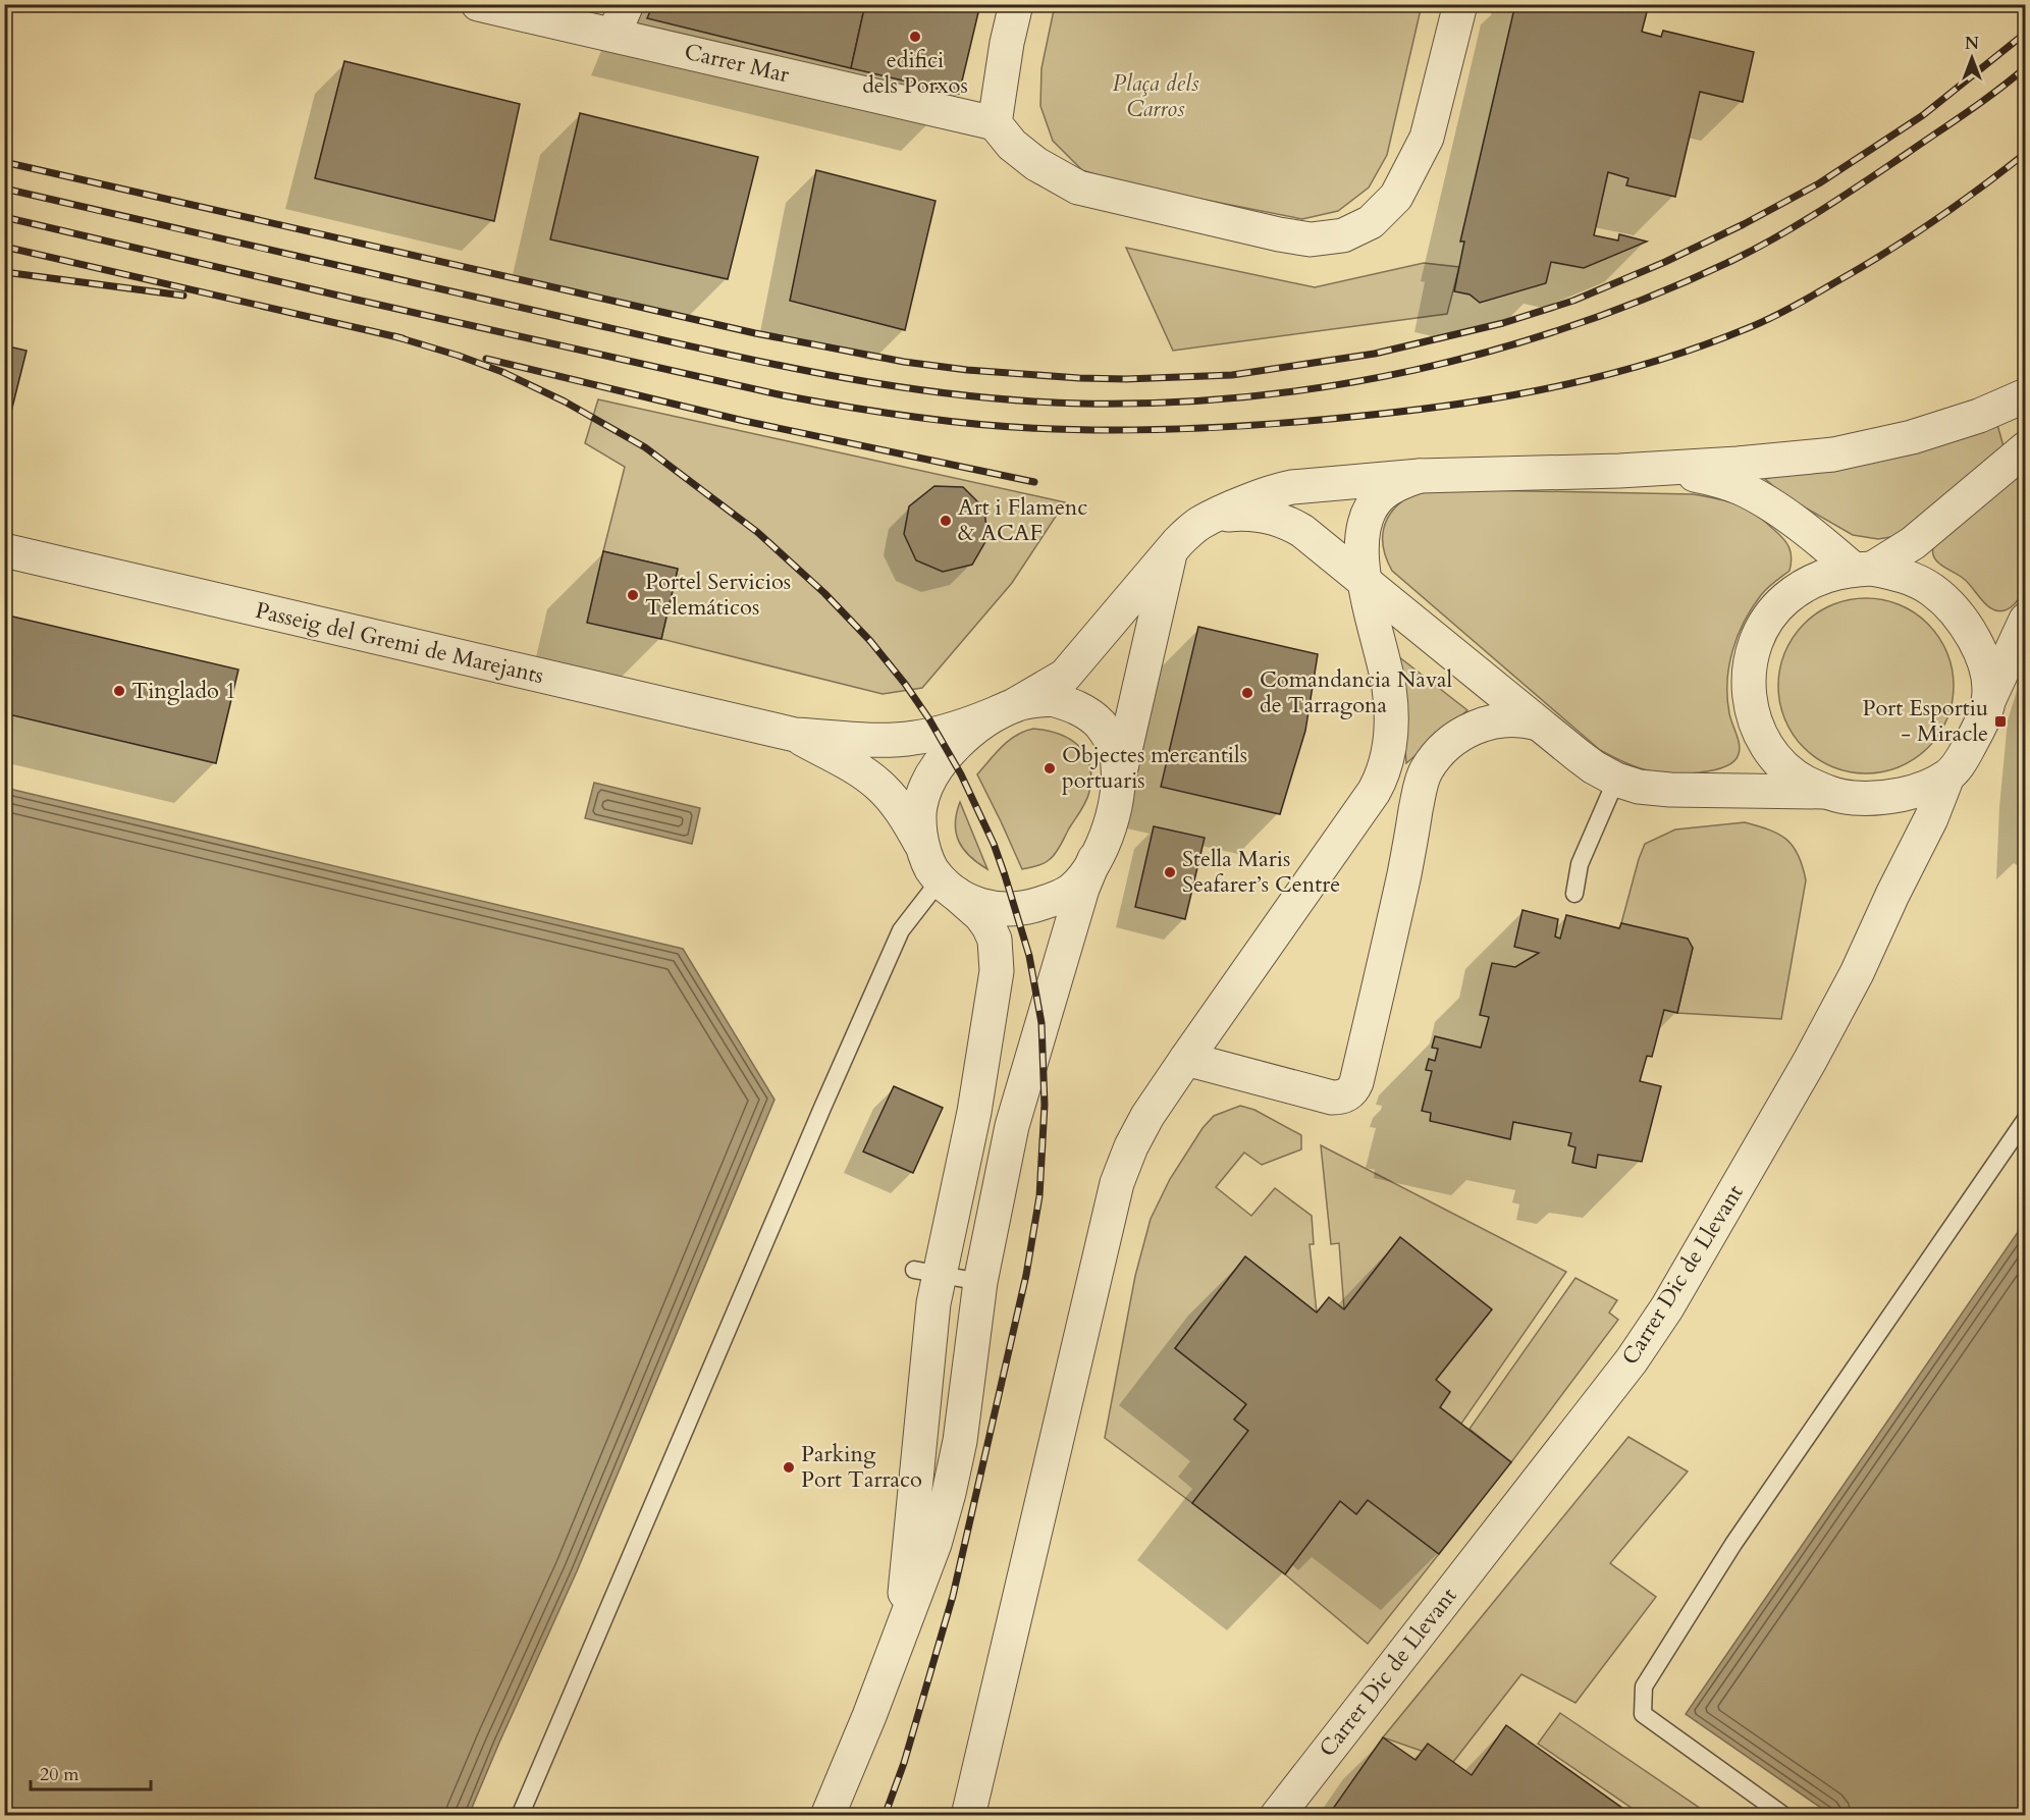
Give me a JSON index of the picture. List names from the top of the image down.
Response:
{
  "streets": {
    "street": ["Carrer Mar", "Passeig del Gremi de Marejants", "Carrer Dic de Llevant"]
  },
  "parks": ["Plaça dels Carros"],
  "places": {
    "other": [
      "edifici dels Porxos",
      "Art i Flamenc & ACAF",
      "Portel Servicios Telemáticos",
      "Tinglado 1",
      "Comandancia Naval de Tarragona",
      "Objectes mercantils portuaris",
      "Stella Maris Seafarer’s Centre",
      "Parking Port Tarraco"
    ],
    "transit": ["Port Esportiu - Miracle"]
  },
  "scale_bar": "20 m",
  "north": "top"
}
